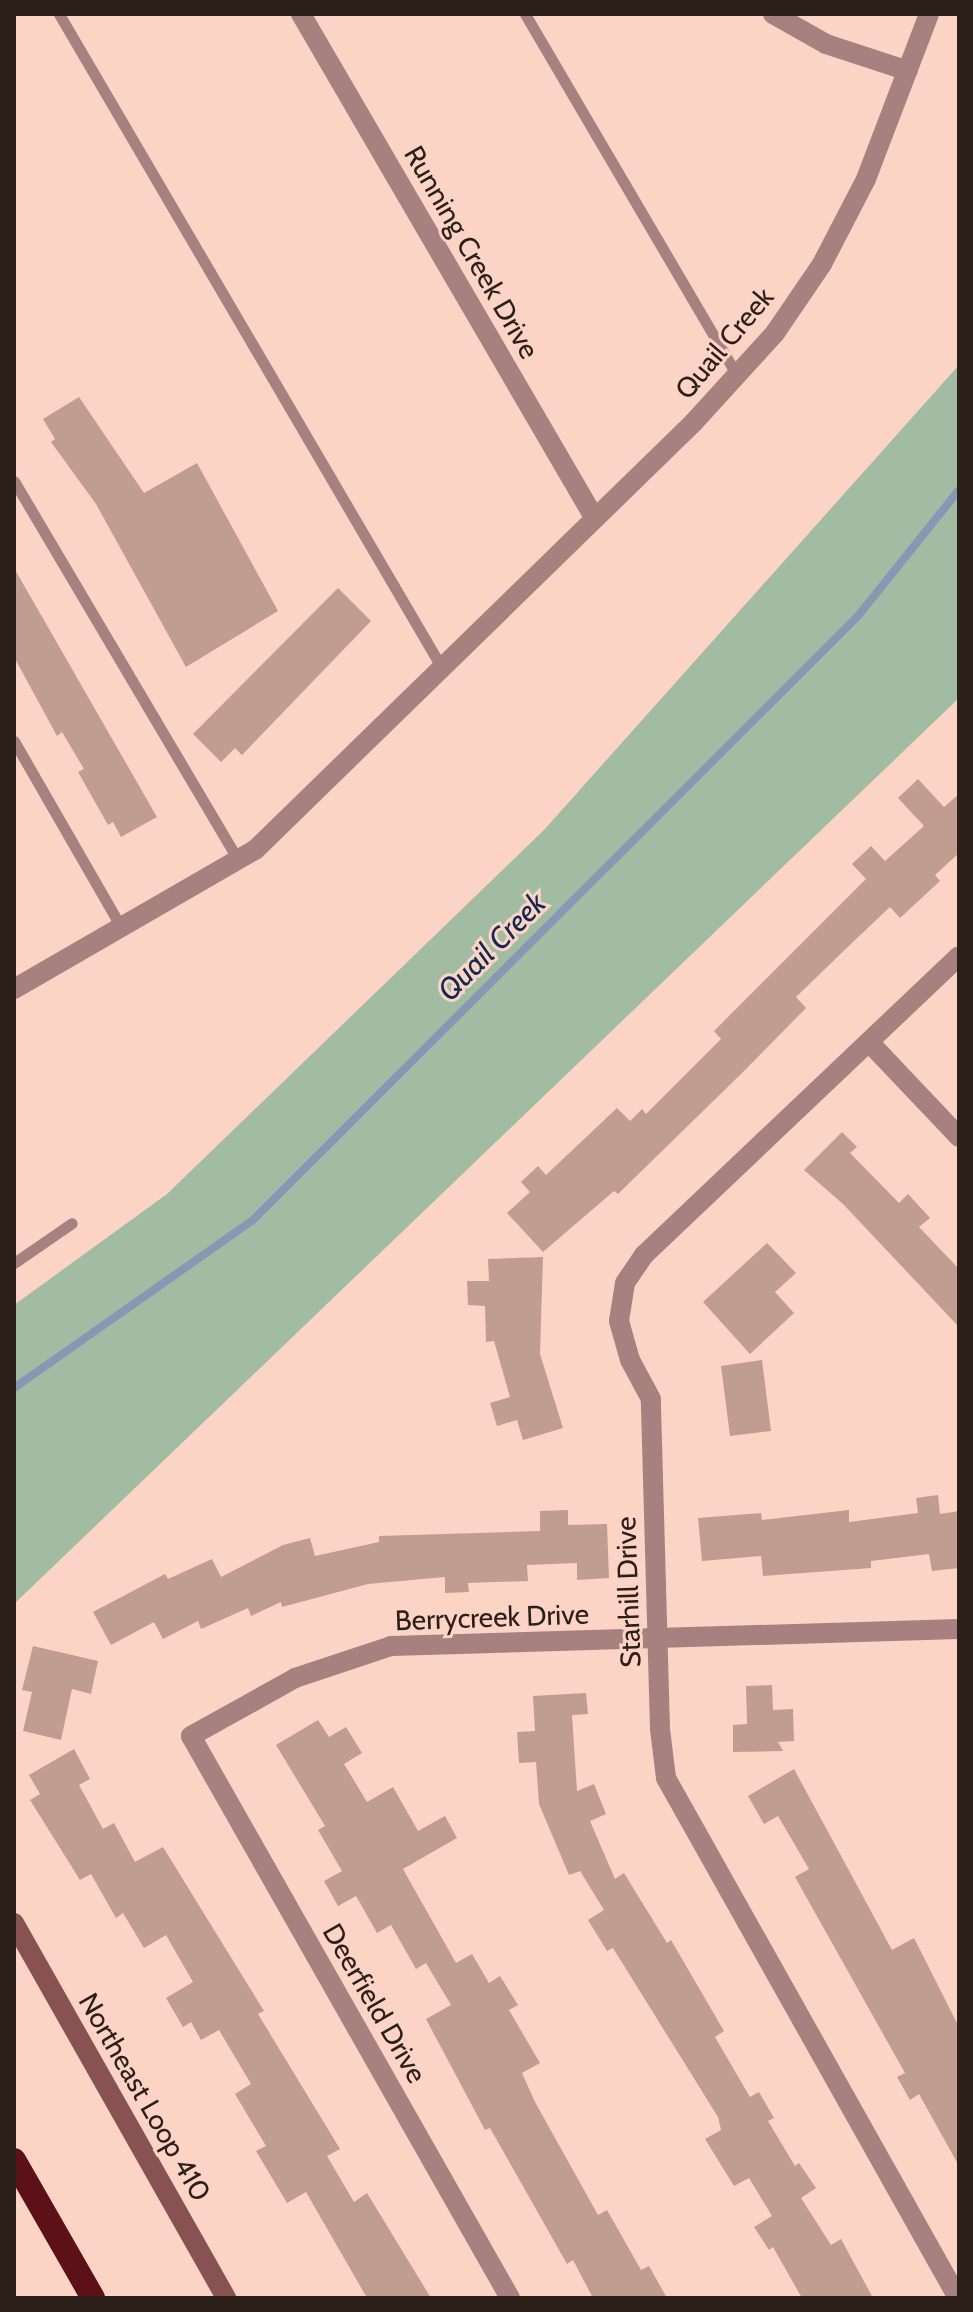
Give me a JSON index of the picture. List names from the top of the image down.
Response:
{
  "streets": {
    "main road": ["Northeast Loop 410"],
    "street": [
      "Running Creek Drive",
      "Quail Creek",
      "Starhill Drive",
      "Berrycreek Drive",
      "Deerfield Drive"
    ]
  },
  "crossings": [
    ["Running Creek Drive", "Quail Creek"],
    ["Starhill Drive", "Berrycreek Drive"],
    ["Berrycreek Drive", "Deerfield Drive"]
  ],
  "water": ["Quail Creek"]
}
